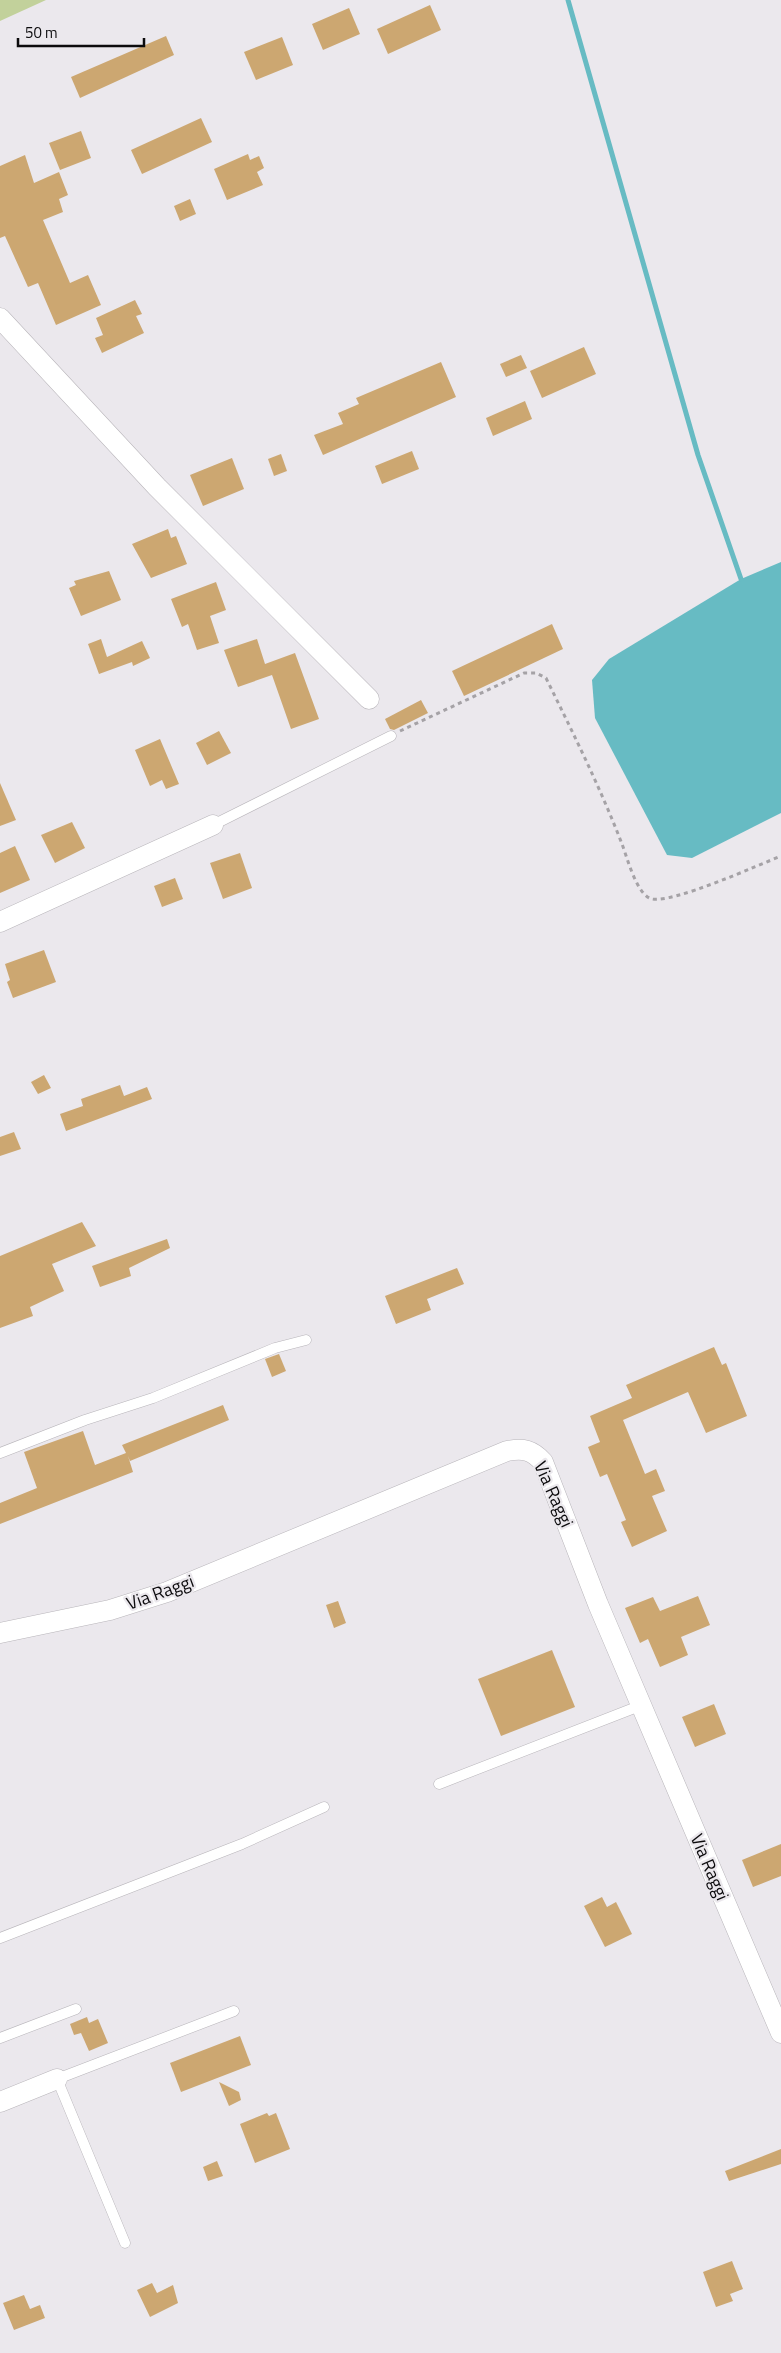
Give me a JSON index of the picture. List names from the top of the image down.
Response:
{
  "streets": {
    "street": ["Via Raggi"]
  },
  "scale_bar": "50 m"
}
